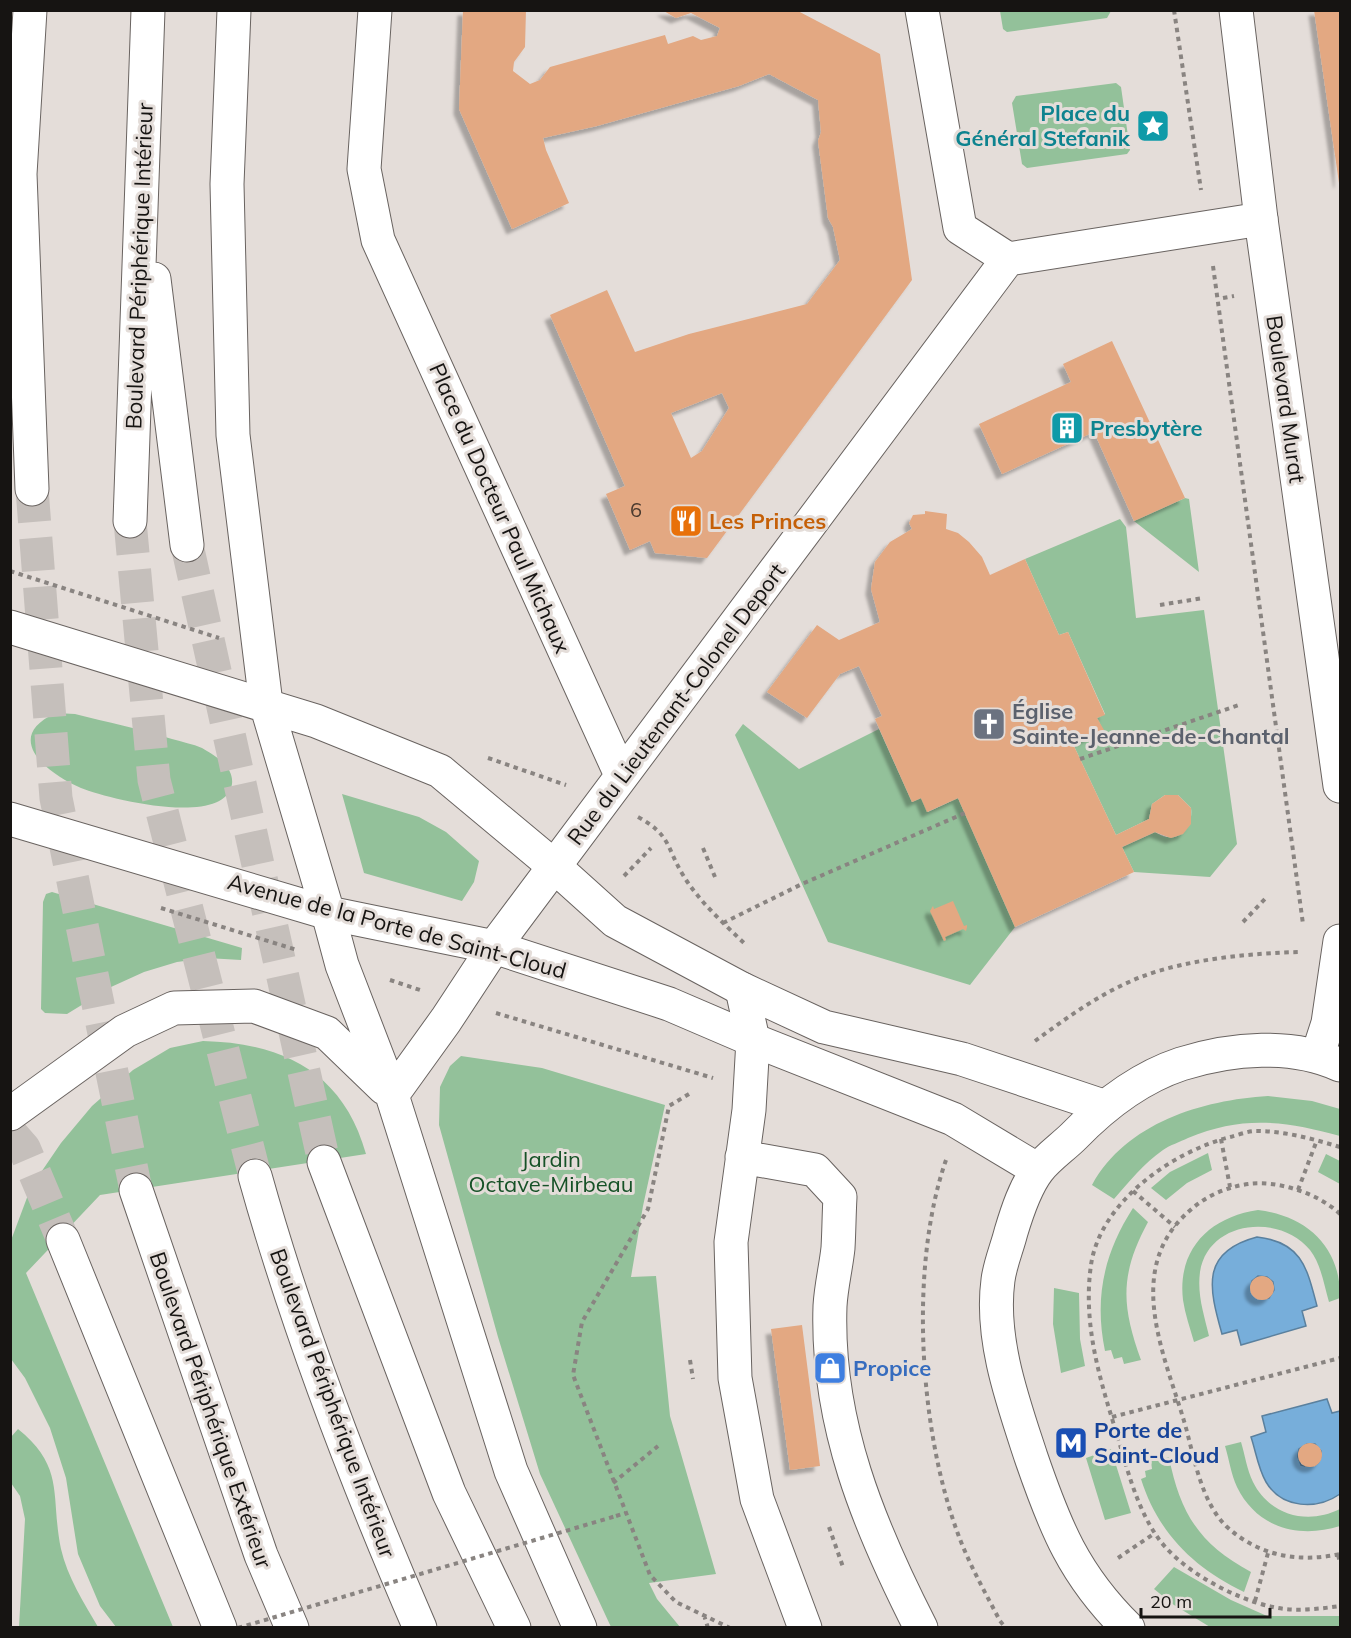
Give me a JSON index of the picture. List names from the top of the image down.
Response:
{
  "streets": {
    "main road": [
      "Boulevard Périphérique Intérieur",
      "Boulevard Murat",
      "Place du Docteur Paul Michaux",
      "Rue du Lieutenant-Colonel Deport",
      "Avenue de la Porte de Saint-Cloud",
      "Boulevard Périphérique Extérieur"
    ]
  },
  "crossings": [
    ["Place du Docteur Paul Michaux", "Rue du Lieutenant-Colonel Deport"],
    ["Rue du Lieutenant-Colonel Deport", "Avenue de la Porte de Saint-Cloud"]
  ],
  "parks": ["Jardin Octave-Mirbeau"],
  "places": {
    "place": ["Place du Général Stefanik"],
    "building": ["Presbytère"],
    "restaurant": ["Les Princes"],
    "church": ["Église Sainte-Jeanne-de-Chantal"],
    "shop": ["Propice"],
    "metro station": ["Porte de Saint-Cloud"]
  },
  "house_numbers": ["6"],
  "scale_bar": "20 m"
}
